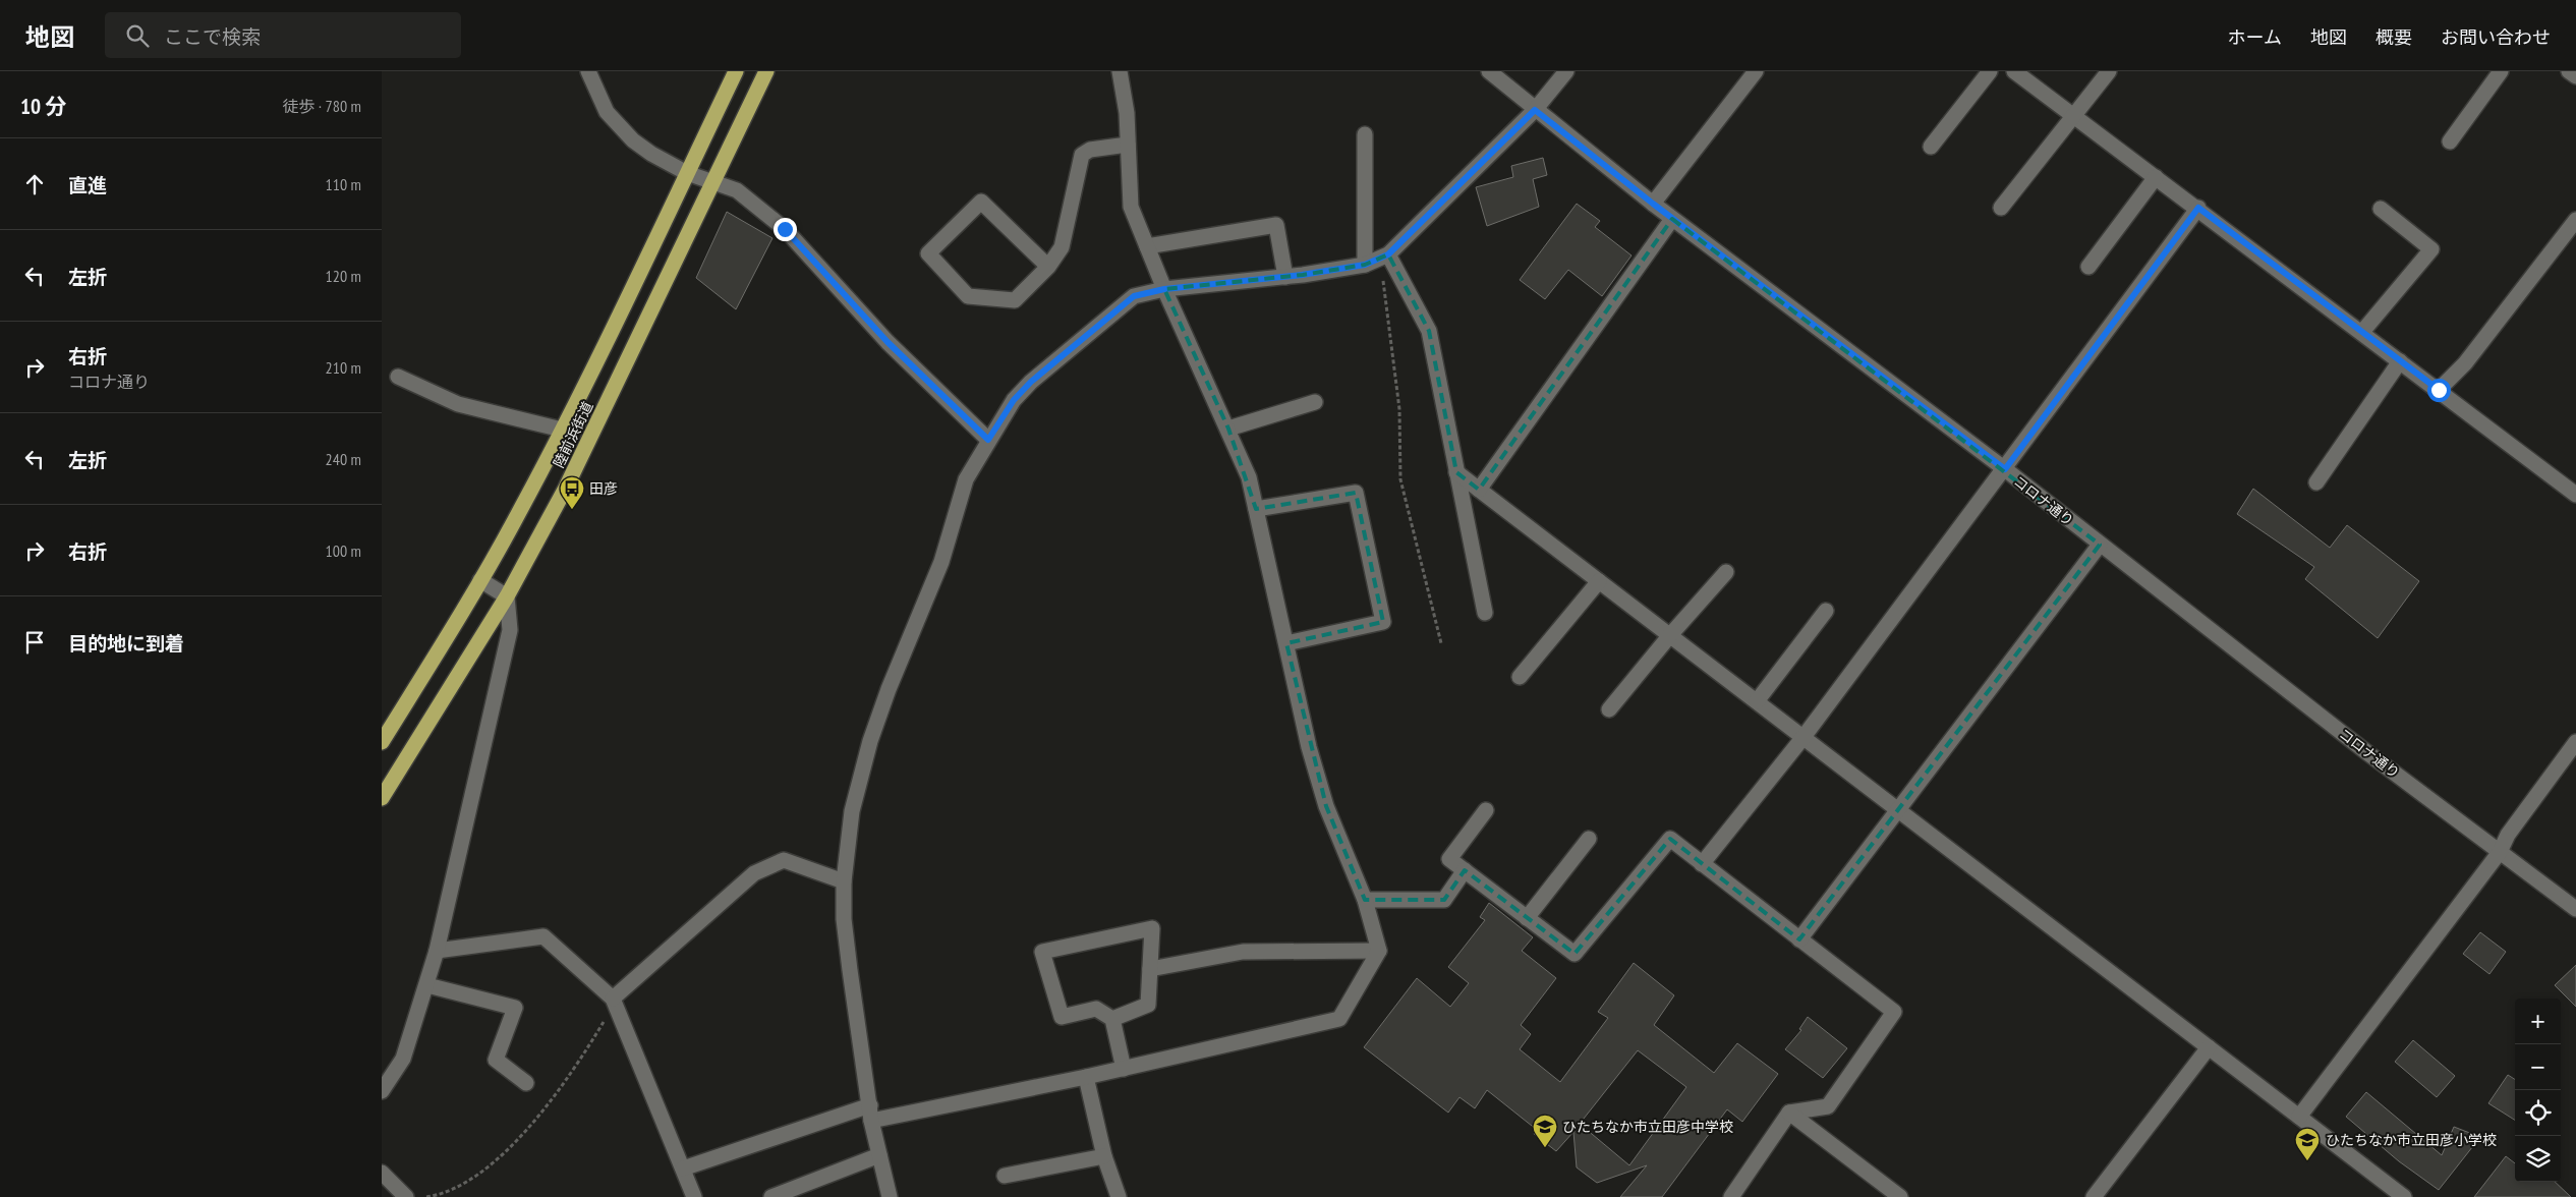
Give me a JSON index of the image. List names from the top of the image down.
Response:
{
  "streets": {
    "highway": ["陸前浜街道"],
    "street": ["コロナ通り"]
  },
  "places": {
    "bus stop": ["田彦"],
    "school or university": ["ひたちなか市立田彦中学校", "ひたちなか市立田彦小学校"]
  },
  "page": {
    "header": "地図",
    "search": "ここで検索",
    "nav": [
      "ホーム",
      "地図",
      "概要",
      "お問い合わせ"
    ],
    "heading": ["10 分", "徒歩 · 780 m"],
    "list": [
      ["直進", "110 m"],
      ["左折", "120 m"],
      ["右折", "コロナ通り", "210 m"],
      ["左折", "240 m"],
      ["右折", "100 m"],
      "目的地に到着"
    ],
    "map_buttons": ["+", "−"]
  }
}
